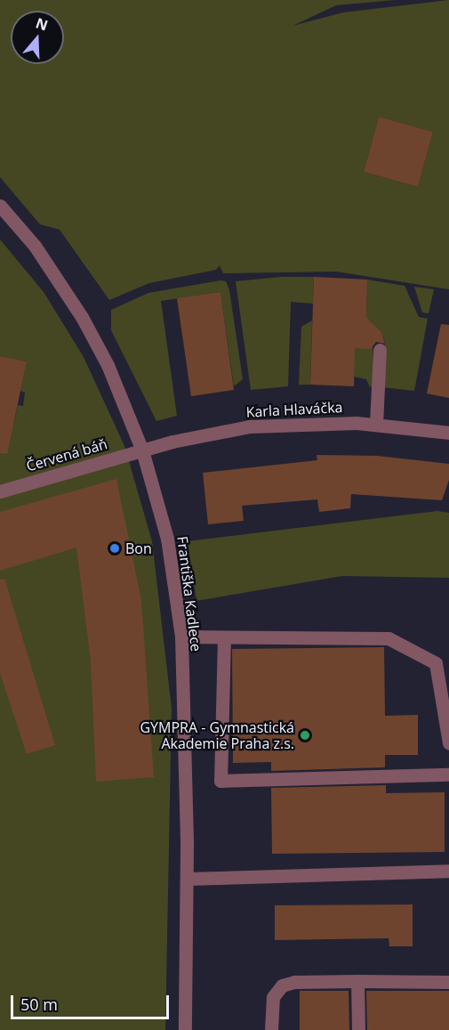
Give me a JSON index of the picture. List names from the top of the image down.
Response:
{
  "streets": {
    "street": ["Karla Hlaváčka", "Červená báň", "Františka Kadlece"]
  },
  "crossings": [
    ["Karla Hlaváčka", "Červená báň"],
    ["Karla Hlaváčka", "Františka Kadlece"],
    ["Červená báň", "Františka Kadlece"]
  ],
  "places": ["Bon", "GYMPRA - Gymnastická Akademie Praha z.s."],
  "scale_bar": "50 m",
  "north": "top"
}
